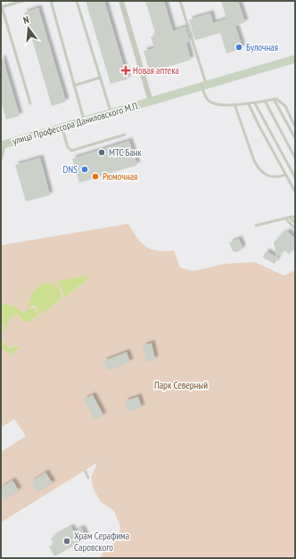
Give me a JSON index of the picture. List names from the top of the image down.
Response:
{
  "streets": {
    "main road": ["улица Профессора Даниловского М.П."]
  },
  "parks": ["Парк Северный"],
  "places": {
    "other": [
      "Булочная",
      "МТС Банк",
      "DNS",
      "Рюмочная",
      "Храм Серафима Саровского"
    ],
    "health": ["Новая аптека"]
  },
  "north": "top"
}
